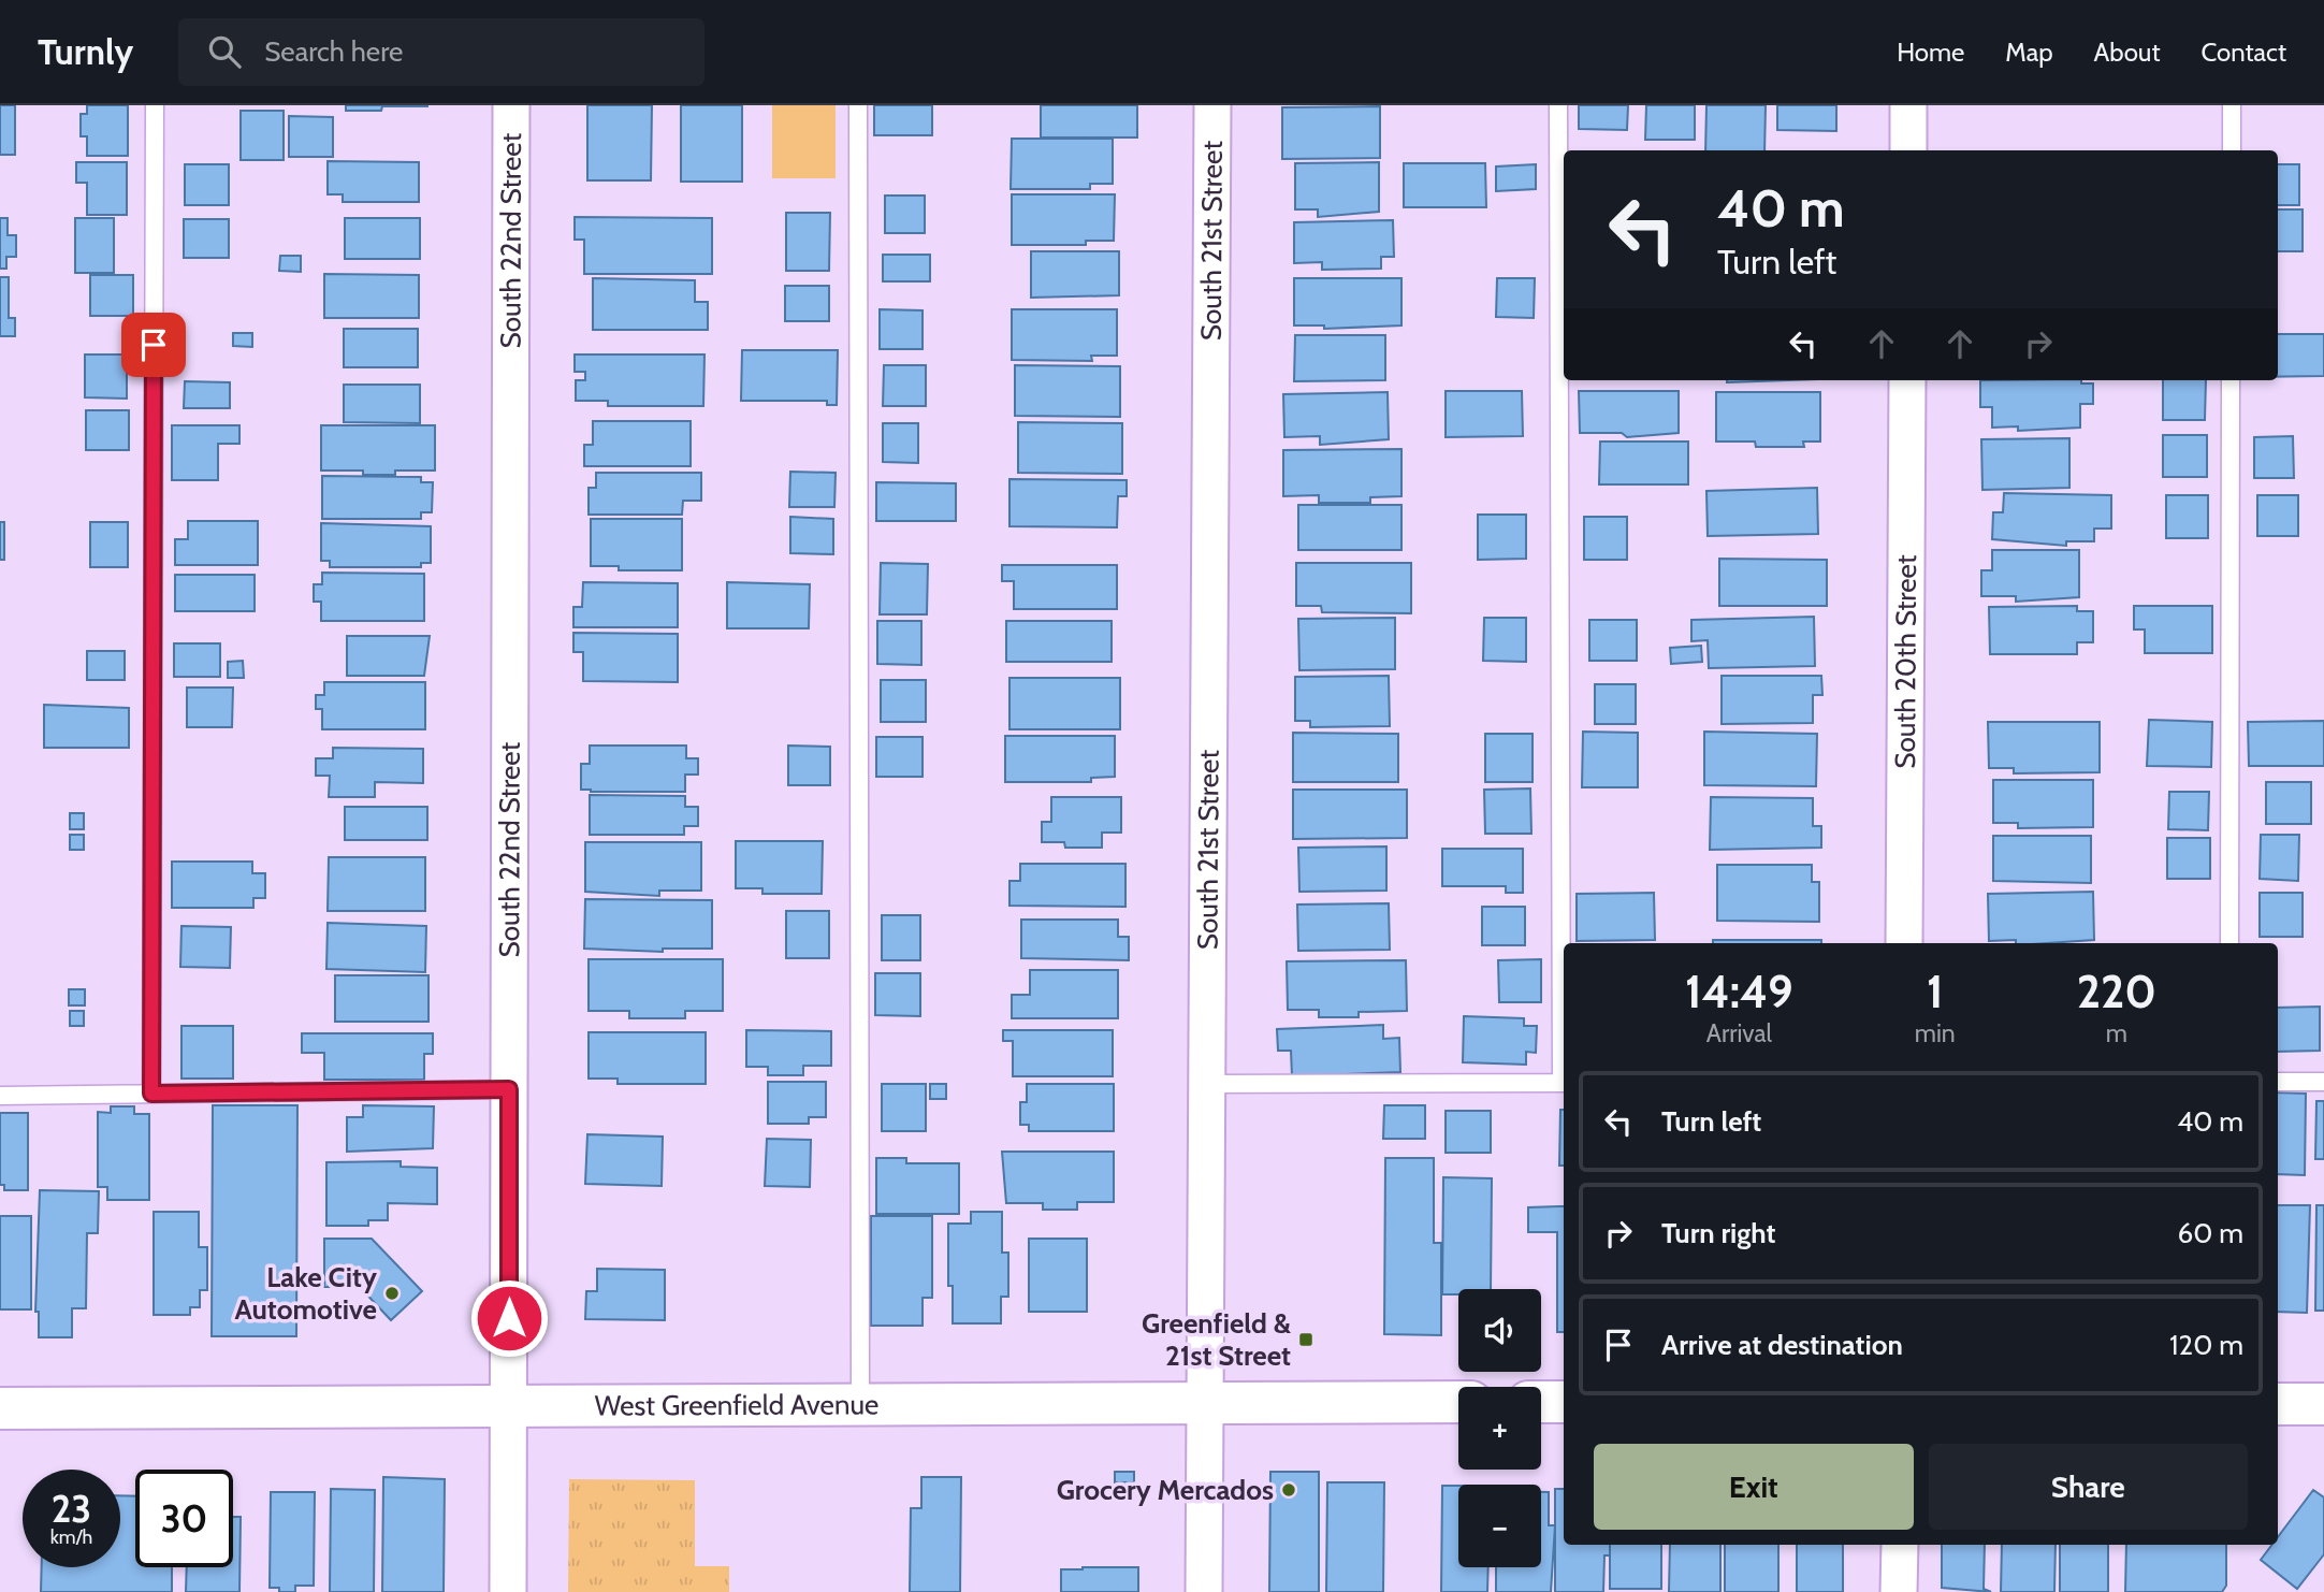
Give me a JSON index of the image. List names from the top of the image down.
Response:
{
  "streets": {
    "main road": ["West Greenfield Avenue"],
    "street": ["South 22nd Street", "South 21st Street", "South 20th Street"]
  },
  "crossings": [
    ["South 22nd Street", "West Greenfield Avenue"],
    ["South 21st Street", "West Greenfield Avenue"]
  ],
  "places": {
    "other": ["Lake City Automotive", "Grocery Mercados"],
    "transit": ["Greenfield & 21st Street"]
  },
  "page": {
    "header": "Turnly",
    "search": "Search here",
    "nav": [
      "Home",
      "Map",
      "About",
      "Contact"
    ],
    "turn": ["40 m", "Turn left"],
    "eta": [
      "14:49",
      "Arrival",
      "1",
      "min",
      "220",
      "m"
    ],
    "list": [
      {
        "name": "Turn left",
        "value": "40 m"
      },
      {
        "name": "Turn right",
        "value": "60 m"
      },
      {
        "name": "Arrive at destination",
        "value": "120 m"
      }
    ],
    "map_buttons": ["+", "−"],
    "buttons": ["Exit", "Share"],
    "speed": "23 km/h",
    "limit": "30"
  }
}
